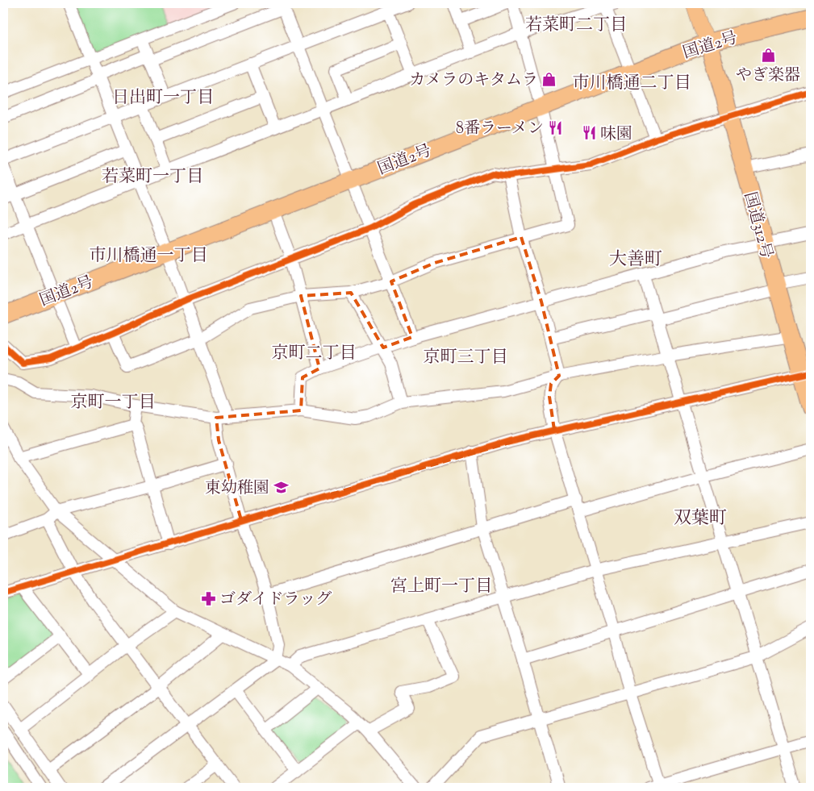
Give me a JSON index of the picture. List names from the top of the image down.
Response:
{
  "streets": {
    "highway": ["国道2号", "国道312号"]
  },
  "crossings": [
    ["国道2号", "国道312号"]
  ],
  "districts": [
    "若菜町二丁目",
    "市川橋通二丁目",
    "日出町一丁目",
    "若菜町一丁目",
    "市川橋通一丁目",
    "大善町",
    "京町二丁目",
    "京町三丁目",
    "京町一丁目",
    "双葉町",
    "宮上町一丁目"
  ],
  "places": {
    "shop": ["やぎ楽器", "カメラのキタムラ"],
    "restaurant": ["8番ラーメン", "味園"],
    "school or university": ["東幼稚園"],
    "pharmacy": ["ゴダイドラッグ"]
  }
}
